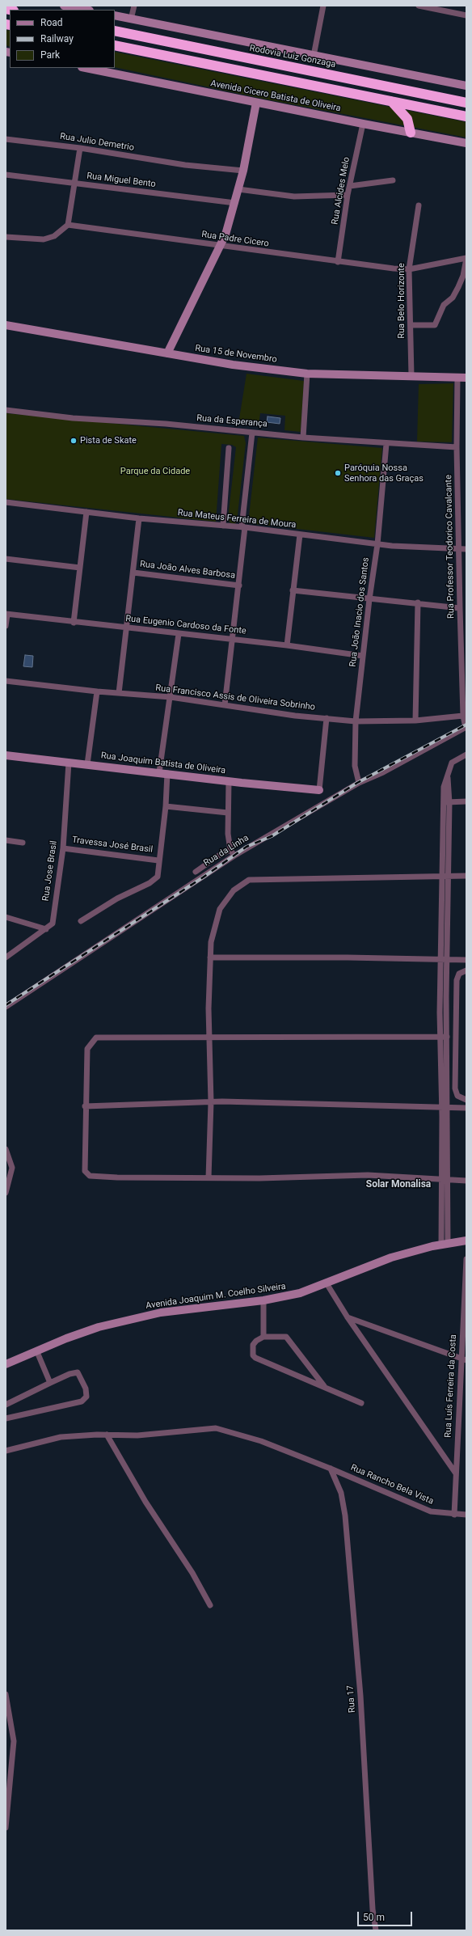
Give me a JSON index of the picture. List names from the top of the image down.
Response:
{
  "streets": {
    "highway": ["Rodovia Luiz Gonzaga"],
    "main road": [
      "Avenida Cicero Batista de Oliveira",
      "Rua 15 de Novembro",
      "Rua Joaquim Batista de Oliveira",
      "Avenida Joaquim M. Coelho Silveira"
    ],
    "street": [
      "Rua Julio Demetrio",
      "Rua Miguel Bento",
      "Rua Alcides Melo",
      "Rua Padre Cicero",
      "Rua Belo Horizonte",
      "Rua da Esperança",
      "Rua Mateus Ferreira de Moura",
      "Rua Professor Teodorico Cavalcante",
      "Rua João Alves Barbosa",
      "Rua João Inacio dos Santos",
      "Rua Eugenio Cardoso da Fonte",
      "Rua Francisco Assis de Oliveira Sobrinho",
      "Travessa José Brasil",
      "Rua da Linha",
      "Rua Jose Brasil",
      "Rua Luís Ferreira da Costa",
      "Rua Rancho Bela Vista",
      "Rua 17"
    ]
  },
  "crossings": [
    ["Avenida Cicero Batista de Oliveira", "Rua Alcides Melo"],
    ["Rua Alcides Melo", "Rua Padre Cicero"],
    ["Rua Padre Cicero", "Rua Belo Horizonte"],
    ["Rua Belo Horizonte", "Rua 15 de Novembro"],
    ["Rua 15 de Novembro", "Rua Professor Teodorico Cavalcante"],
    ["Rua da Esperança", "Rua Professor Teodorico Cavalcante"],
    ["Rua da Esperança", "Rua João Inacio dos Santos"],
    ["Rua Mateus Ferreira de Moura", "Rua Professor Teodorico Cavalcante"],
    ["Rua Mateus Ferreira de Moura", "Rua João Inacio dos Santos"],
    ["Rua Professor Teodorico Cavalcante", "Rua Francisco Assis de Oliveira Sobrinho"],
    ["Rua Professor Teodorico Cavalcante", "Rua da Linha"],
    ["Rua João Inacio dos Santos", "Rua Eugenio Cardoso da Fonte"],
    ["Rua João Inacio dos Santos", "Rua Francisco Assis de Oliveira Sobrinho"],
    ["Rua João Inacio dos Santos", "Rua da Linha"],
    ["Rua Joaquim Batista de Oliveira", "Rua Jose Brasil"],
    ["Travessa José Brasil", "Rua Jose Brasil"],
    ["Rua Luís Ferreira da Costa", "Rua Rancho Bela Vista"],
    ["Rua Rancho Bela Vista", "Rua 17"]
  ],
  "districts": ["Solar Monalisa"],
  "parks": ["Parque da Cidade"],
  "places": ["Pista de Skate", "Paróquia Nossa Senhora das Graças"],
  "legend": ["Road", "Railway", "Park"],
  "scale_bar": "50 m"
}
